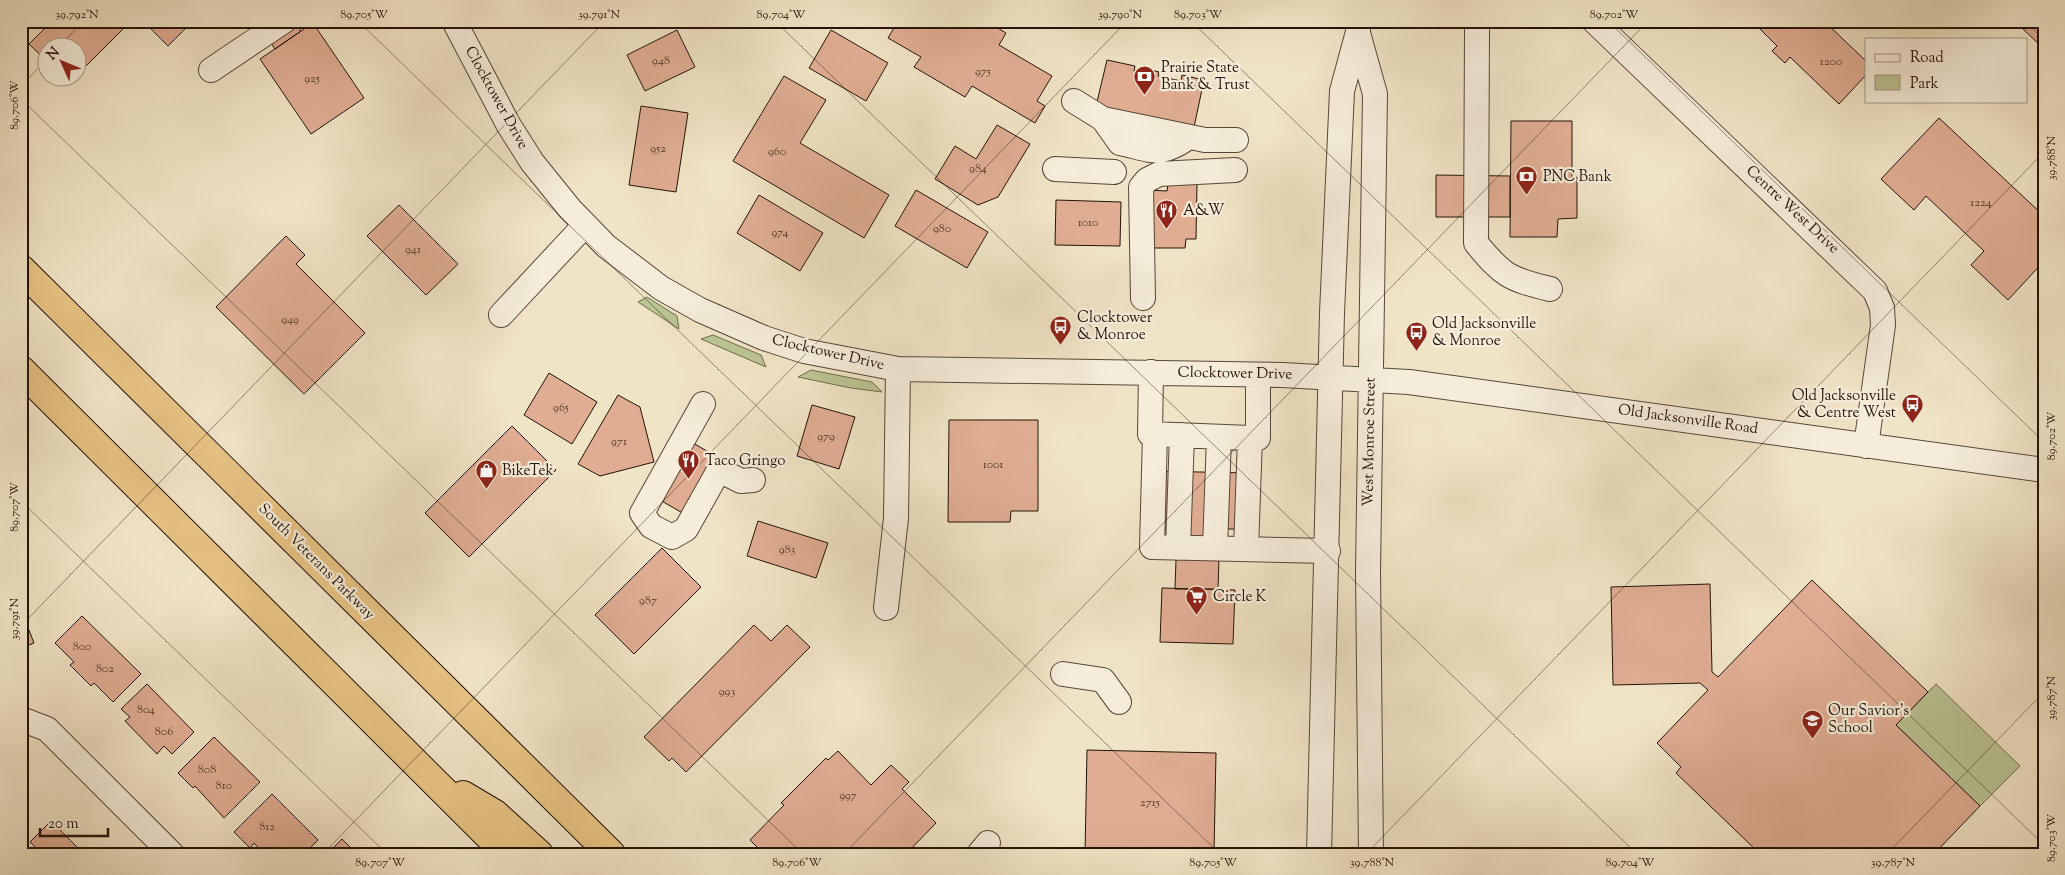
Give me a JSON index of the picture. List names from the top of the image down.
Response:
{
  "streets": {
    "highway": ["South Veterans Parkway"],
    "street": [
      "Clocktower Drive",
      "Centre West Drive",
      "Old Jacksonville Road",
      "West Monroe Street"
    ]
  },
  "crossings": [
    ["Clocktower Drive", "Old Jacksonville Road"],
    ["Clocktower Drive", "West Monroe Street"],
    ["Centre West Drive", "Old Jacksonville Road"],
    ["Old Jacksonville Road", "West Monroe Street"]
  ],
  "places": {
    "bank": ["Prairie State Bank & Trust", "PNC Bank"],
    "restaurant": ["A&W", "Taco Gringo"],
    "bus stop": ["Clocktower & Monroe", "Old Jacksonville & Monroe", "Old Jacksonville & Centre West"],
    "shop": ["BikeTek"],
    "supermarket": ["Circle K"],
    "school or university": ["Our Savior's School"]
  },
  "house_numbers": [
    "948",
    "1200",
    "975",
    "925",
    "952",
    "960",
    "984",
    "1224",
    "1010",
    "980",
    "974",
    "941",
    "949",
    "965",
    "979",
    "971",
    "1001",
    "983",
    "987",
    "800",
    "802",
    "993",
    "804",
    "806",
    "808",
    "810",
    "997",
    "2715",
    "812"
  ],
  "legend": ["Road", "Park"],
  "scale_bar": "20 m",
  "north": "top left",
  "coordinates": [
    "39.792°N",
    "89.705°W",
    "39.791°N",
    "89.704°W",
    "39.790°N",
    "89.703°W",
    "89.702°W",
    "89.706°W",
    "39.788°N",
    "89.707°W",
    "39.787°N"
  ]
}
